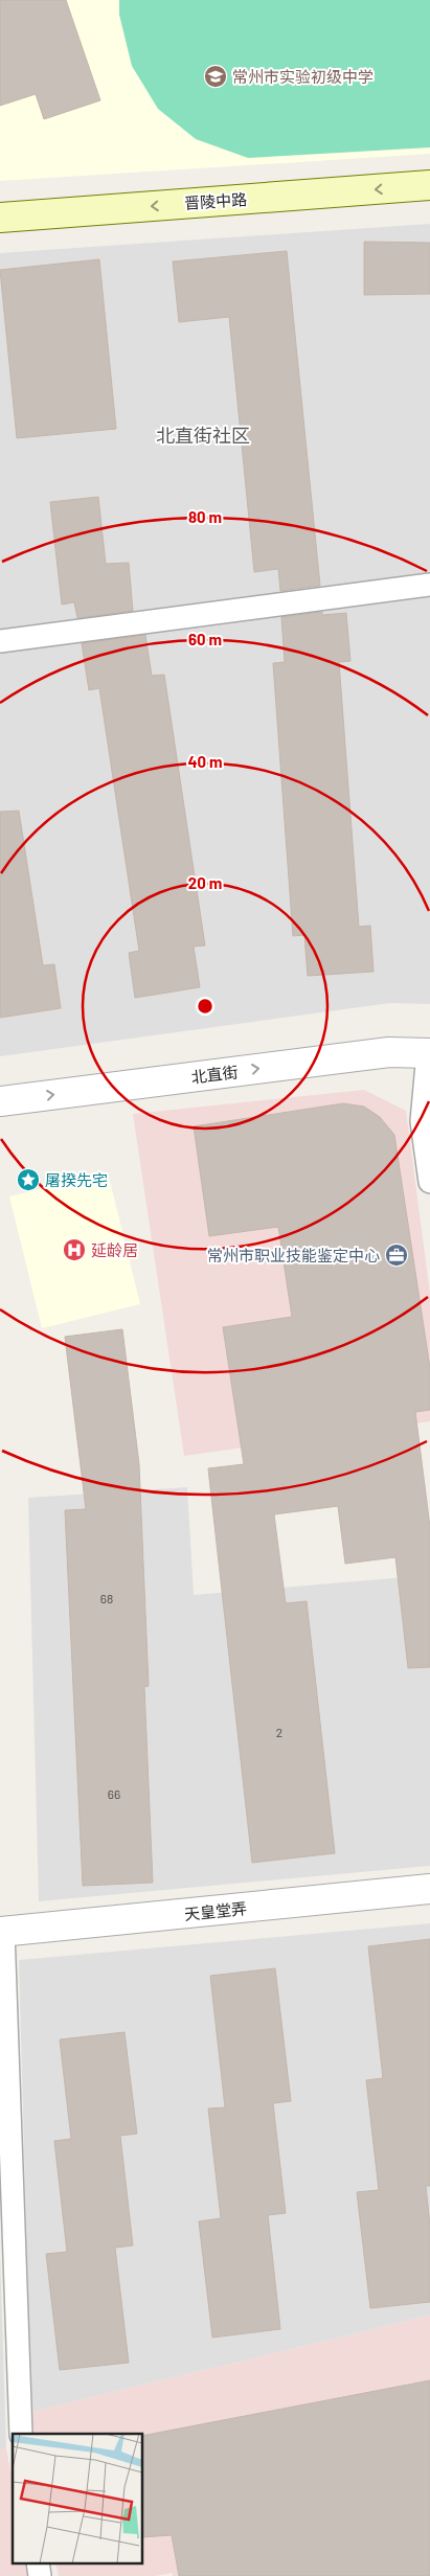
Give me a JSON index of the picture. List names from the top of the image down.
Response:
{
  "streets": {
    "main road": ["晋陵中路"],
    "street": ["北直街", "天皇堂弄"]
  },
  "one_way": ["晋陵中路", "北直街"],
  "districts": ["北直街社区"],
  "places": {
    "school or university": ["常州市实验初级中学"],
    "place": ["屠揆先宅"],
    "hospital": ["延龄居"],
    "office": ["常州市职业技能鉴定中心"]
  },
  "house_numbers": ["68", "2", "66"],
  "rings": [
    "80 m",
    "60 m",
    "40 m",
    "20 m"
  ]
}
